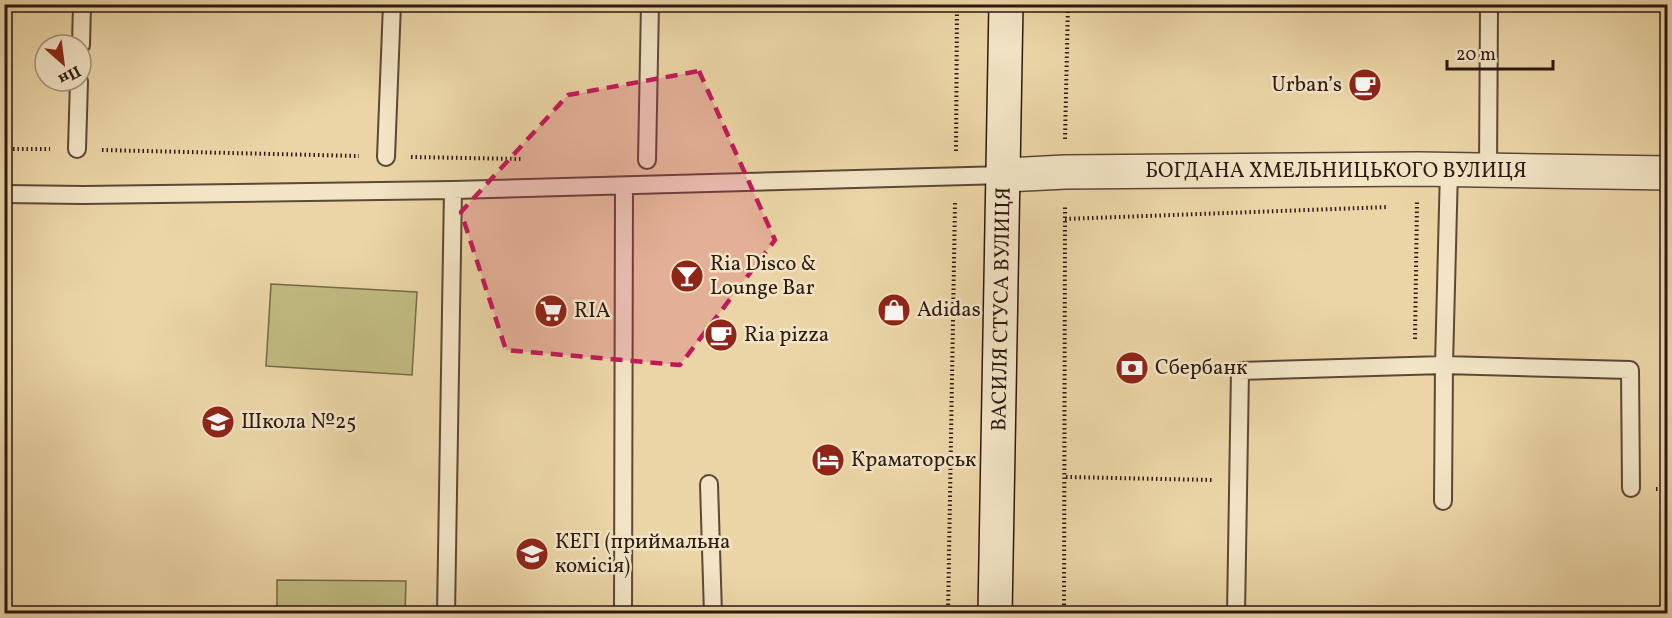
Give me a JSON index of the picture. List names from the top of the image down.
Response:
{
  "streets": {
    "street": ["БОГДАНА ХМЕЛЬНИЦЬКОГО ВУЛИЦЯ", "ВАСИЛЯ СТУСА ВУЛИЦЯ"]
  },
  "crossings": [
    ["БОГДАНА ХМЕЛЬНИЦЬКОГО ВУЛИЦЯ", "ВАСИЛЯ СТУСА ВУЛИЦЯ"]
  ],
  "places": {
    "cafe": ["Urban’s", "Ria pizza"],
    "bar": ["Ria Disco & Lounge Bar"],
    "shop": ["Adidas"],
    "supermarket": ["RIA"],
    "bank": ["Сбербанк"],
    "school or university": ["Школа №25", "КЕГІ (приймальна комісія)"],
    "hotel": ["Краматорськ"]
  },
  "scale_bar": "20 m",
  "north": "bottom right"
}
